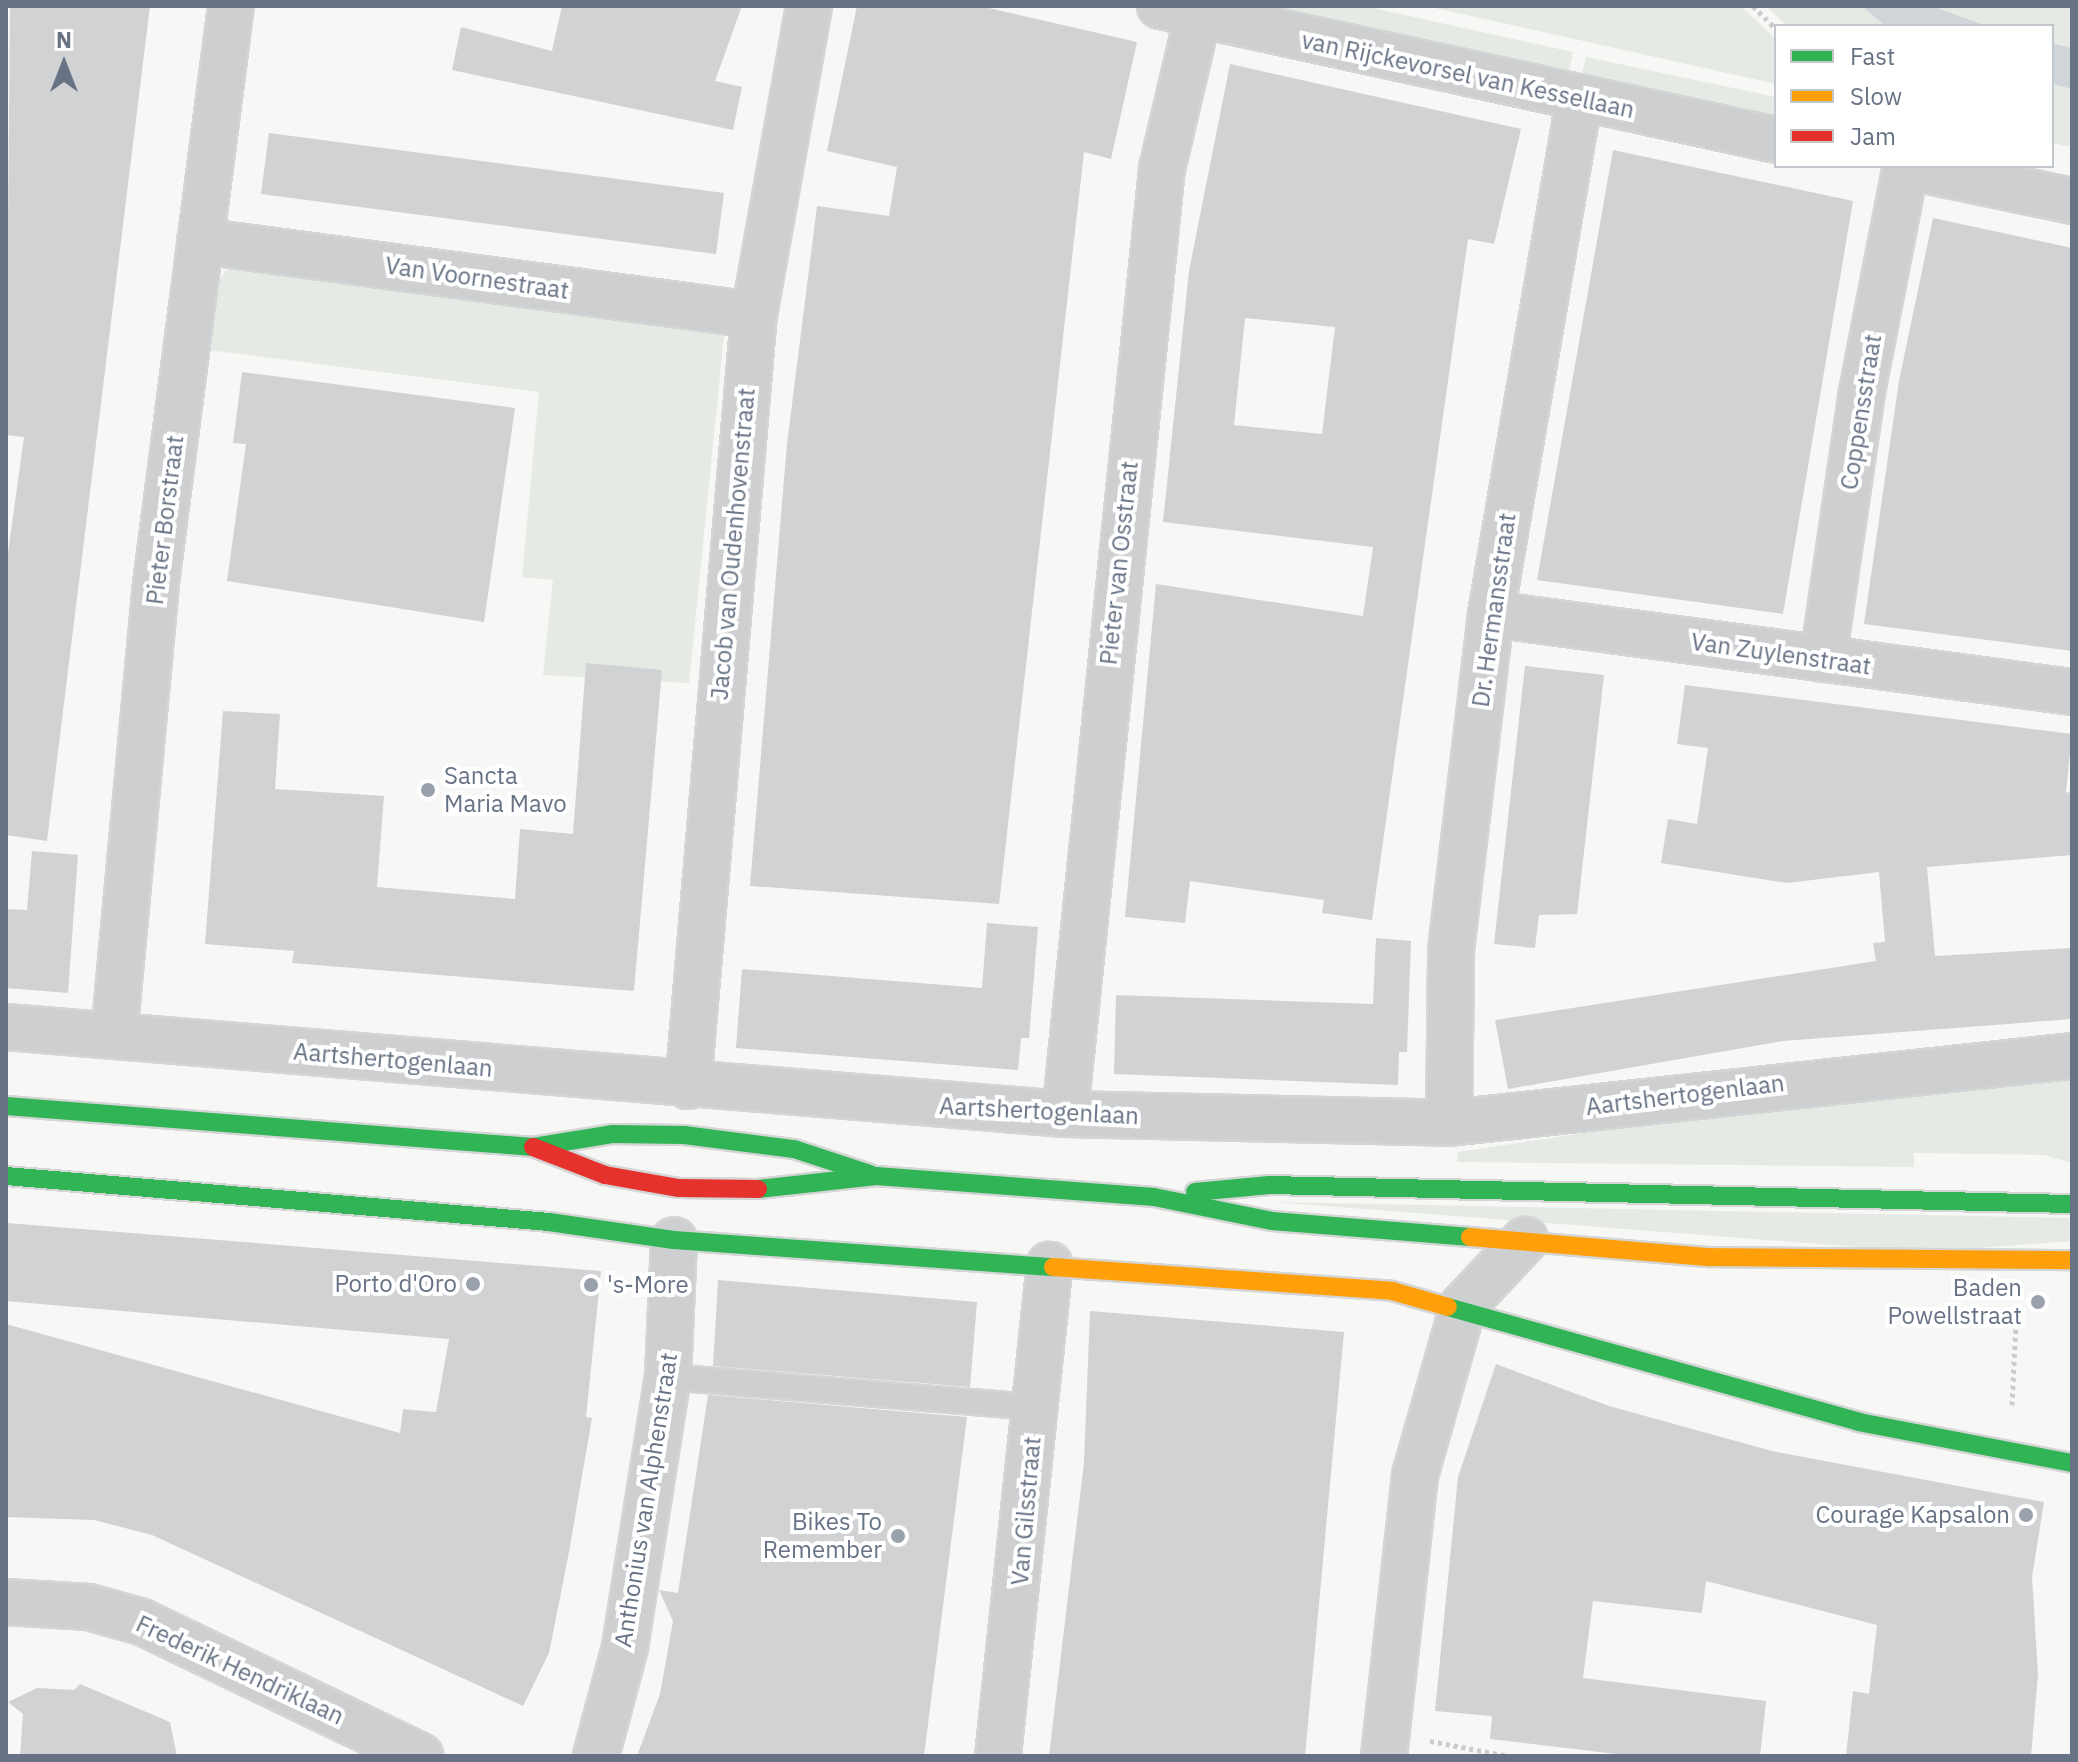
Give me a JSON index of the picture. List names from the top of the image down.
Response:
{
  "streets": {
    "street": [
      "van Rijckevorsel van Kessellaan",
      "Van Voornestraat",
      "Coppensstraat",
      "Pieter Borstraat",
      "Jacob van Oudenhovenstraat",
      "Pieter van Osstraat",
      "Dr. Hermansstraat",
      "Van Zuylenstraat",
      "Aartshertogenlaan",
      "Anthonius van Alphenstraat",
      "Van Gilsstraat",
      "Frederik Hendriklaan"
    ]
  },
  "crossings": [
    ["van Rijckevorsel van Kessellaan", "Pieter van Osstraat"],
    ["van Rijckevorsel van Kessellaan", "Dr. Hermansstraat"],
    ["Van Voornestraat", "Pieter Borstraat"],
    ["Van Voornestraat", "Jacob van Oudenhovenstraat"],
    ["Coppensstraat", "Van Zuylenstraat"],
    ["Pieter Borstraat", "Aartshertogenlaan"],
    ["Jacob van Oudenhovenstraat", "Aartshertogenlaan"],
    ["Pieter van Osstraat", "Aartshertogenlaan"],
    ["Dr. Hermansstraat", "Van Zuylenstraat"],
    ["Dr. Hermansstraat", "Aartshertogenlaan"]
  ],
  "places": [
    "Sancta Maria Mavo",
    "Porto d'Oro",
    "'s-More",
    "Baden Powellstraat",
    "Courage Kapsalon",
    "Bikes To Remember"
  ],
  "legend": ["Fast", "Slow", "Jam"],
  "north": "top"
}
